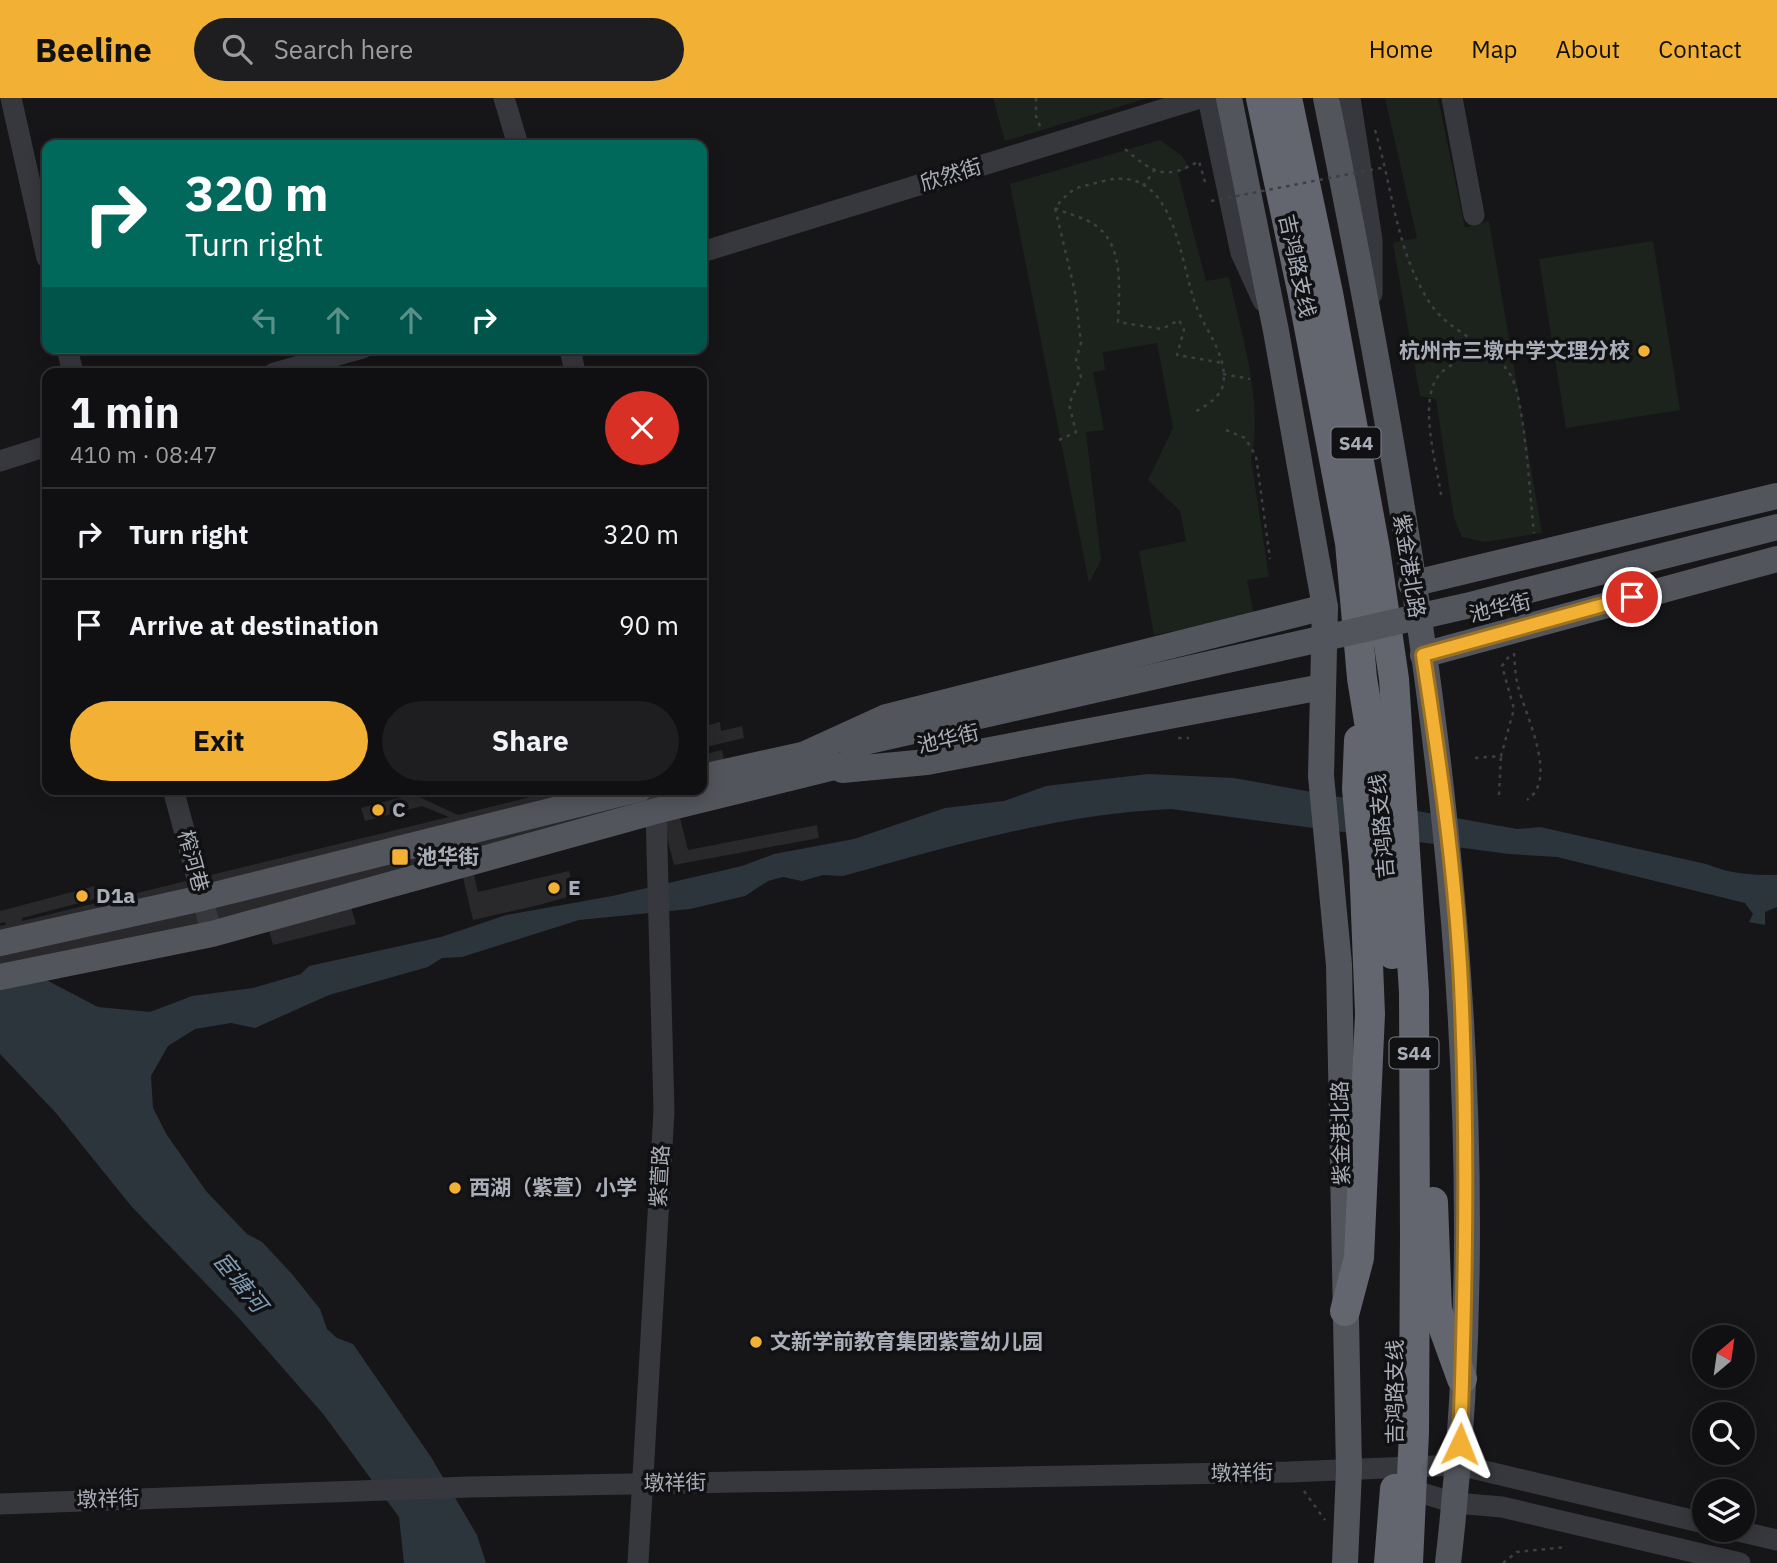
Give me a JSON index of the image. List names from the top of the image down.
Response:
{
  "streets": {
    "highway": ["吉鸿路支线", "S44"],
    "main road": ["紫金港北路", "池华街"],
    "street": [
      "欣然街",
      "榨河巷",
      "紫萱路",
      "墩祥街"
    ]
  },
  "crossings": [
    ["吉鸿路支线", "紫金港北路"],
    ["紫金港北路", "墩祥街"],
    ["池华街", "榨河巷"],
    ["池华街", "紫萱路"],
    ["紫萱路", "墩祥街"]
  ],
  "water": ["宦塘河"],
  "places": {
    "other": [
      "杭州市三墩中学文理分校",
      "C",
      "E",
      "D1a",
      "西湖（紫萱）小学",
      "文新学前教育集团紫萱幼儿园"
    ],
    "transit": ["池华街"]
  },
  "north": "top right",
  "page": {
    "header": "Beeline",
    "search": "Search here",
    "nav": [
      "Home",
      "Map",
      "About",
      "Contact"
    ],
    "turn": ["320 m", "Turn right"],
    "heading": ["1 min", "410 m · 08:47"],
    "list": [
      {
        "name": "Turn right",
        "value": "320 m"
      },
      {
        "name": "Arrive at destination",
        "value": "90 m"
      }
    ],
    "buttons": ["Exit", "Share"]
  }
}
